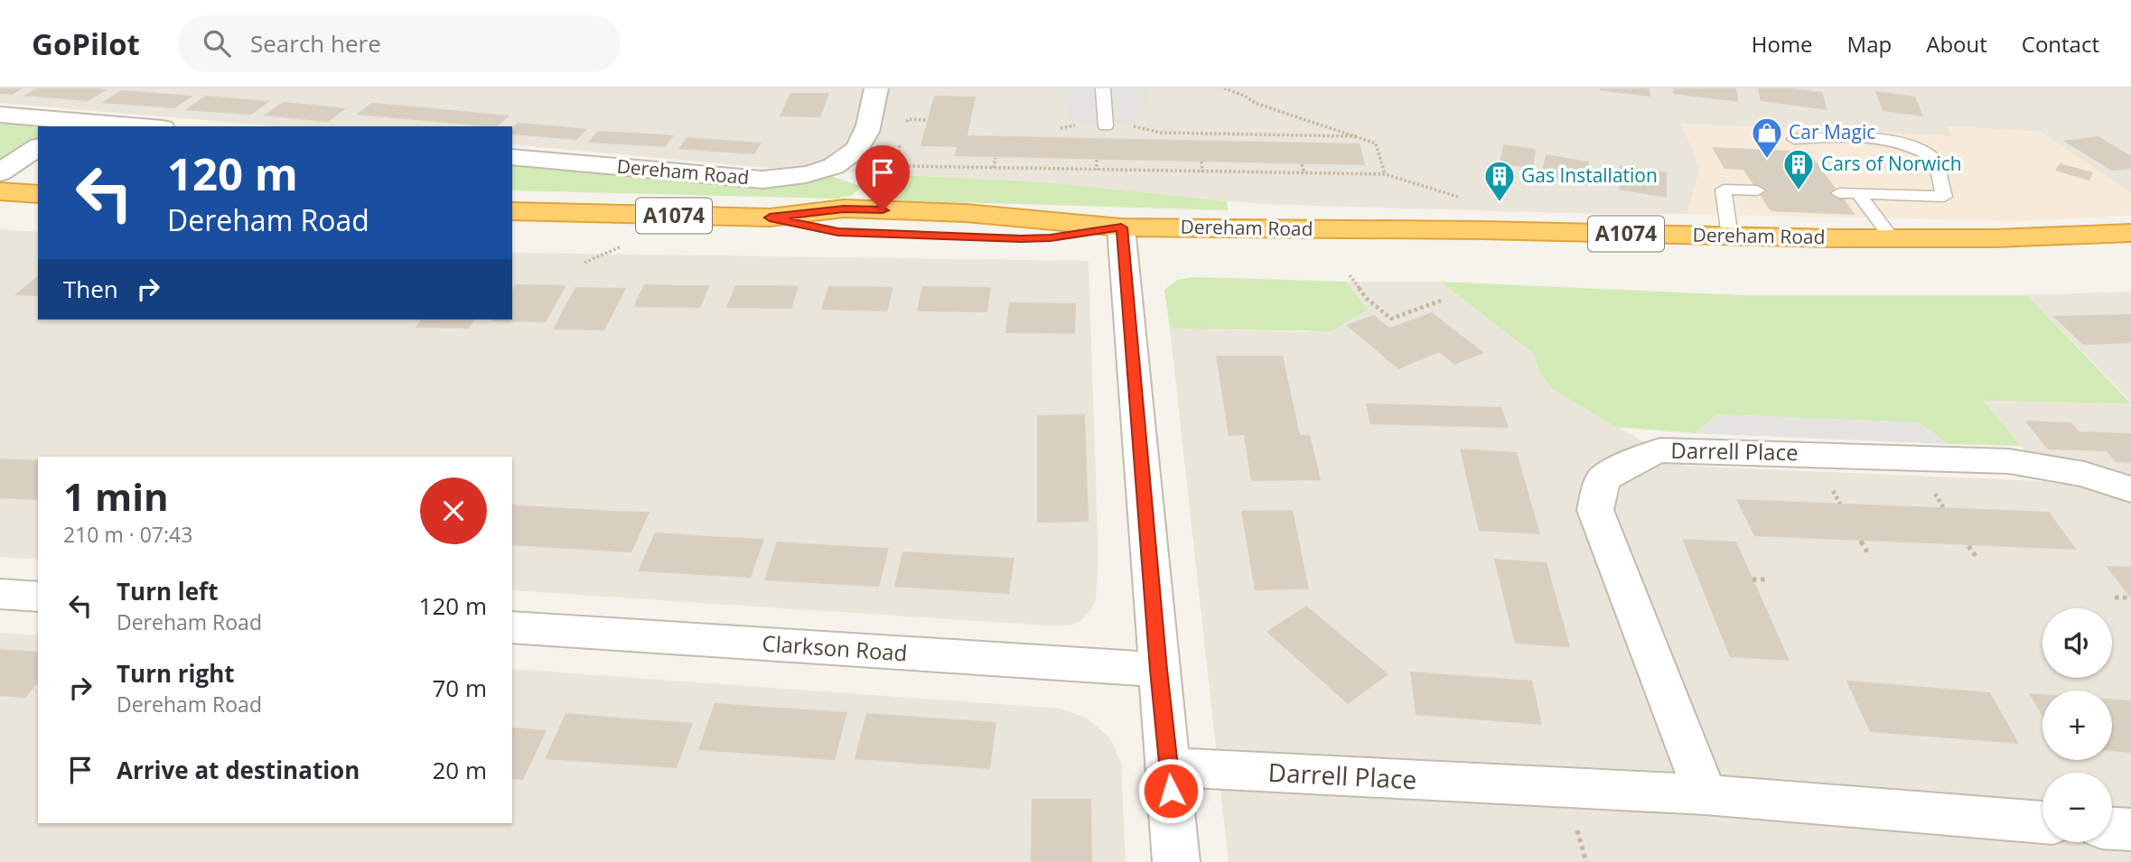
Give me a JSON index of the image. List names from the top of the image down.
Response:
{
  "streets": {
    "highway": ["Dereham Road", "A1074"],
    "street": ["Darrell Place", "Clarkson Road"]
  },
  "places": {
    "shop": ["Car Magic"],
    "building": ["Cars of Norwich", "Gas Installation"]
  },
  "page": {
    "header": "GoPilot",
    "search": "Search here",
    "nav": [
      "Home",
      "Map",
      "About",
      "Contact"
    ],
    "turn": ["120 m", "Dereham Road"],
    "then": "Then",
    "heading": ["1 min", "210 m · 07:43"],
    "list": [
      {
        "name": "Turn left",
        "note": "Dereham Road",
        "value": "120 m"
      },
      {
        "name": "Turn right",
        "note": "Dereham Road",
        "value": "70 m"
      },
      {
        "name": "Arrive at destination",
        "value": "20 m"
      }
    ],
    "map_buttons": ["+", "−"]
  }
}
